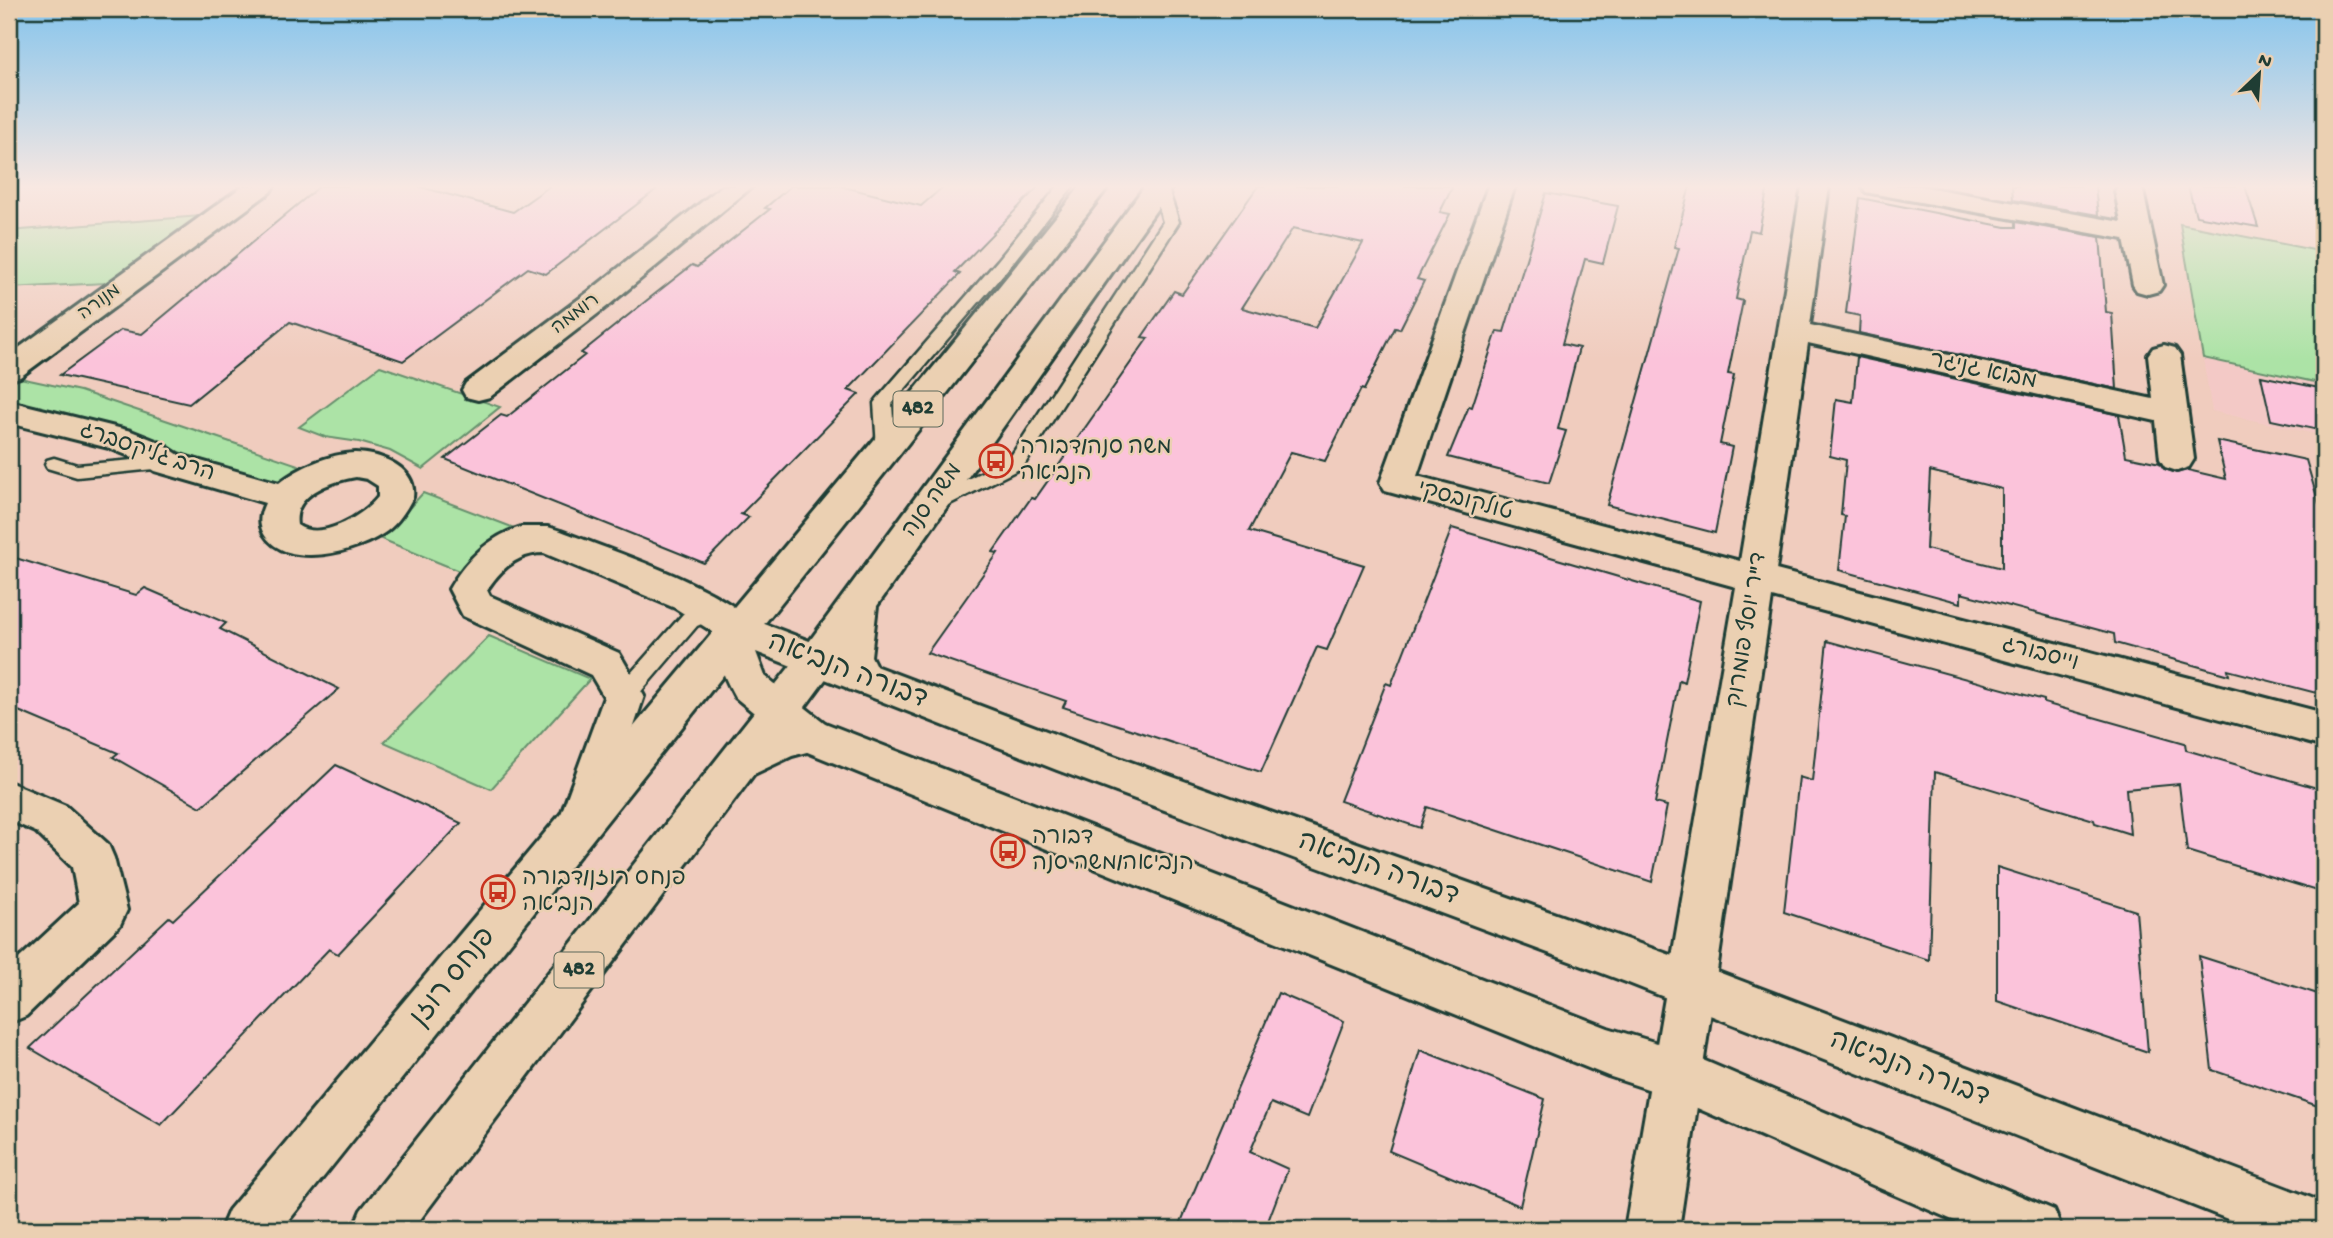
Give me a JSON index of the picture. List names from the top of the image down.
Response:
{
  "streets": {
    "street": [
      "מנורה",
      "רוממה",
      "מבוא גניגר",
      "482",
      "הרב גליקסברג",
      "משה סנה",
      "טולקובסקי",
      "ד\"ר יוסף פומרוק",
      "וייסבורג",
      "דבורה הנביאה",
      "פנחס רוזן"
    ]
  },
  "crossings": [
    ["מבוא גניגר", "ד\"ר יוסף פומרוק"],
    ["482", "משה סנה"],
    ["482", "דבורה הנביאה"],
    ["482", "פנחס רוזן"],
    ["משה סנה", "דבורה הנביאה"],
    ["טולקובסקי", "ד\"ר יוסף פומרוק"],
    ["טולקובסקי", "וייסבורג"],
    ["ד\"ר יוסף פומרוק", "וייסבורג"],
    ["ד\"ר יוסף פומרוק", "דבורה הנביאה"],
    ["דבורה הנביאה", "פנחס רוזן"]
  ],
  "places": {
    "bus stop": ["משה סנה/דבורה הנביאה", "דבורה הנביאה/משה סנה", "פנחס רוזן/דבורה הנביאה"]
  },
  "north": "top right"
}
